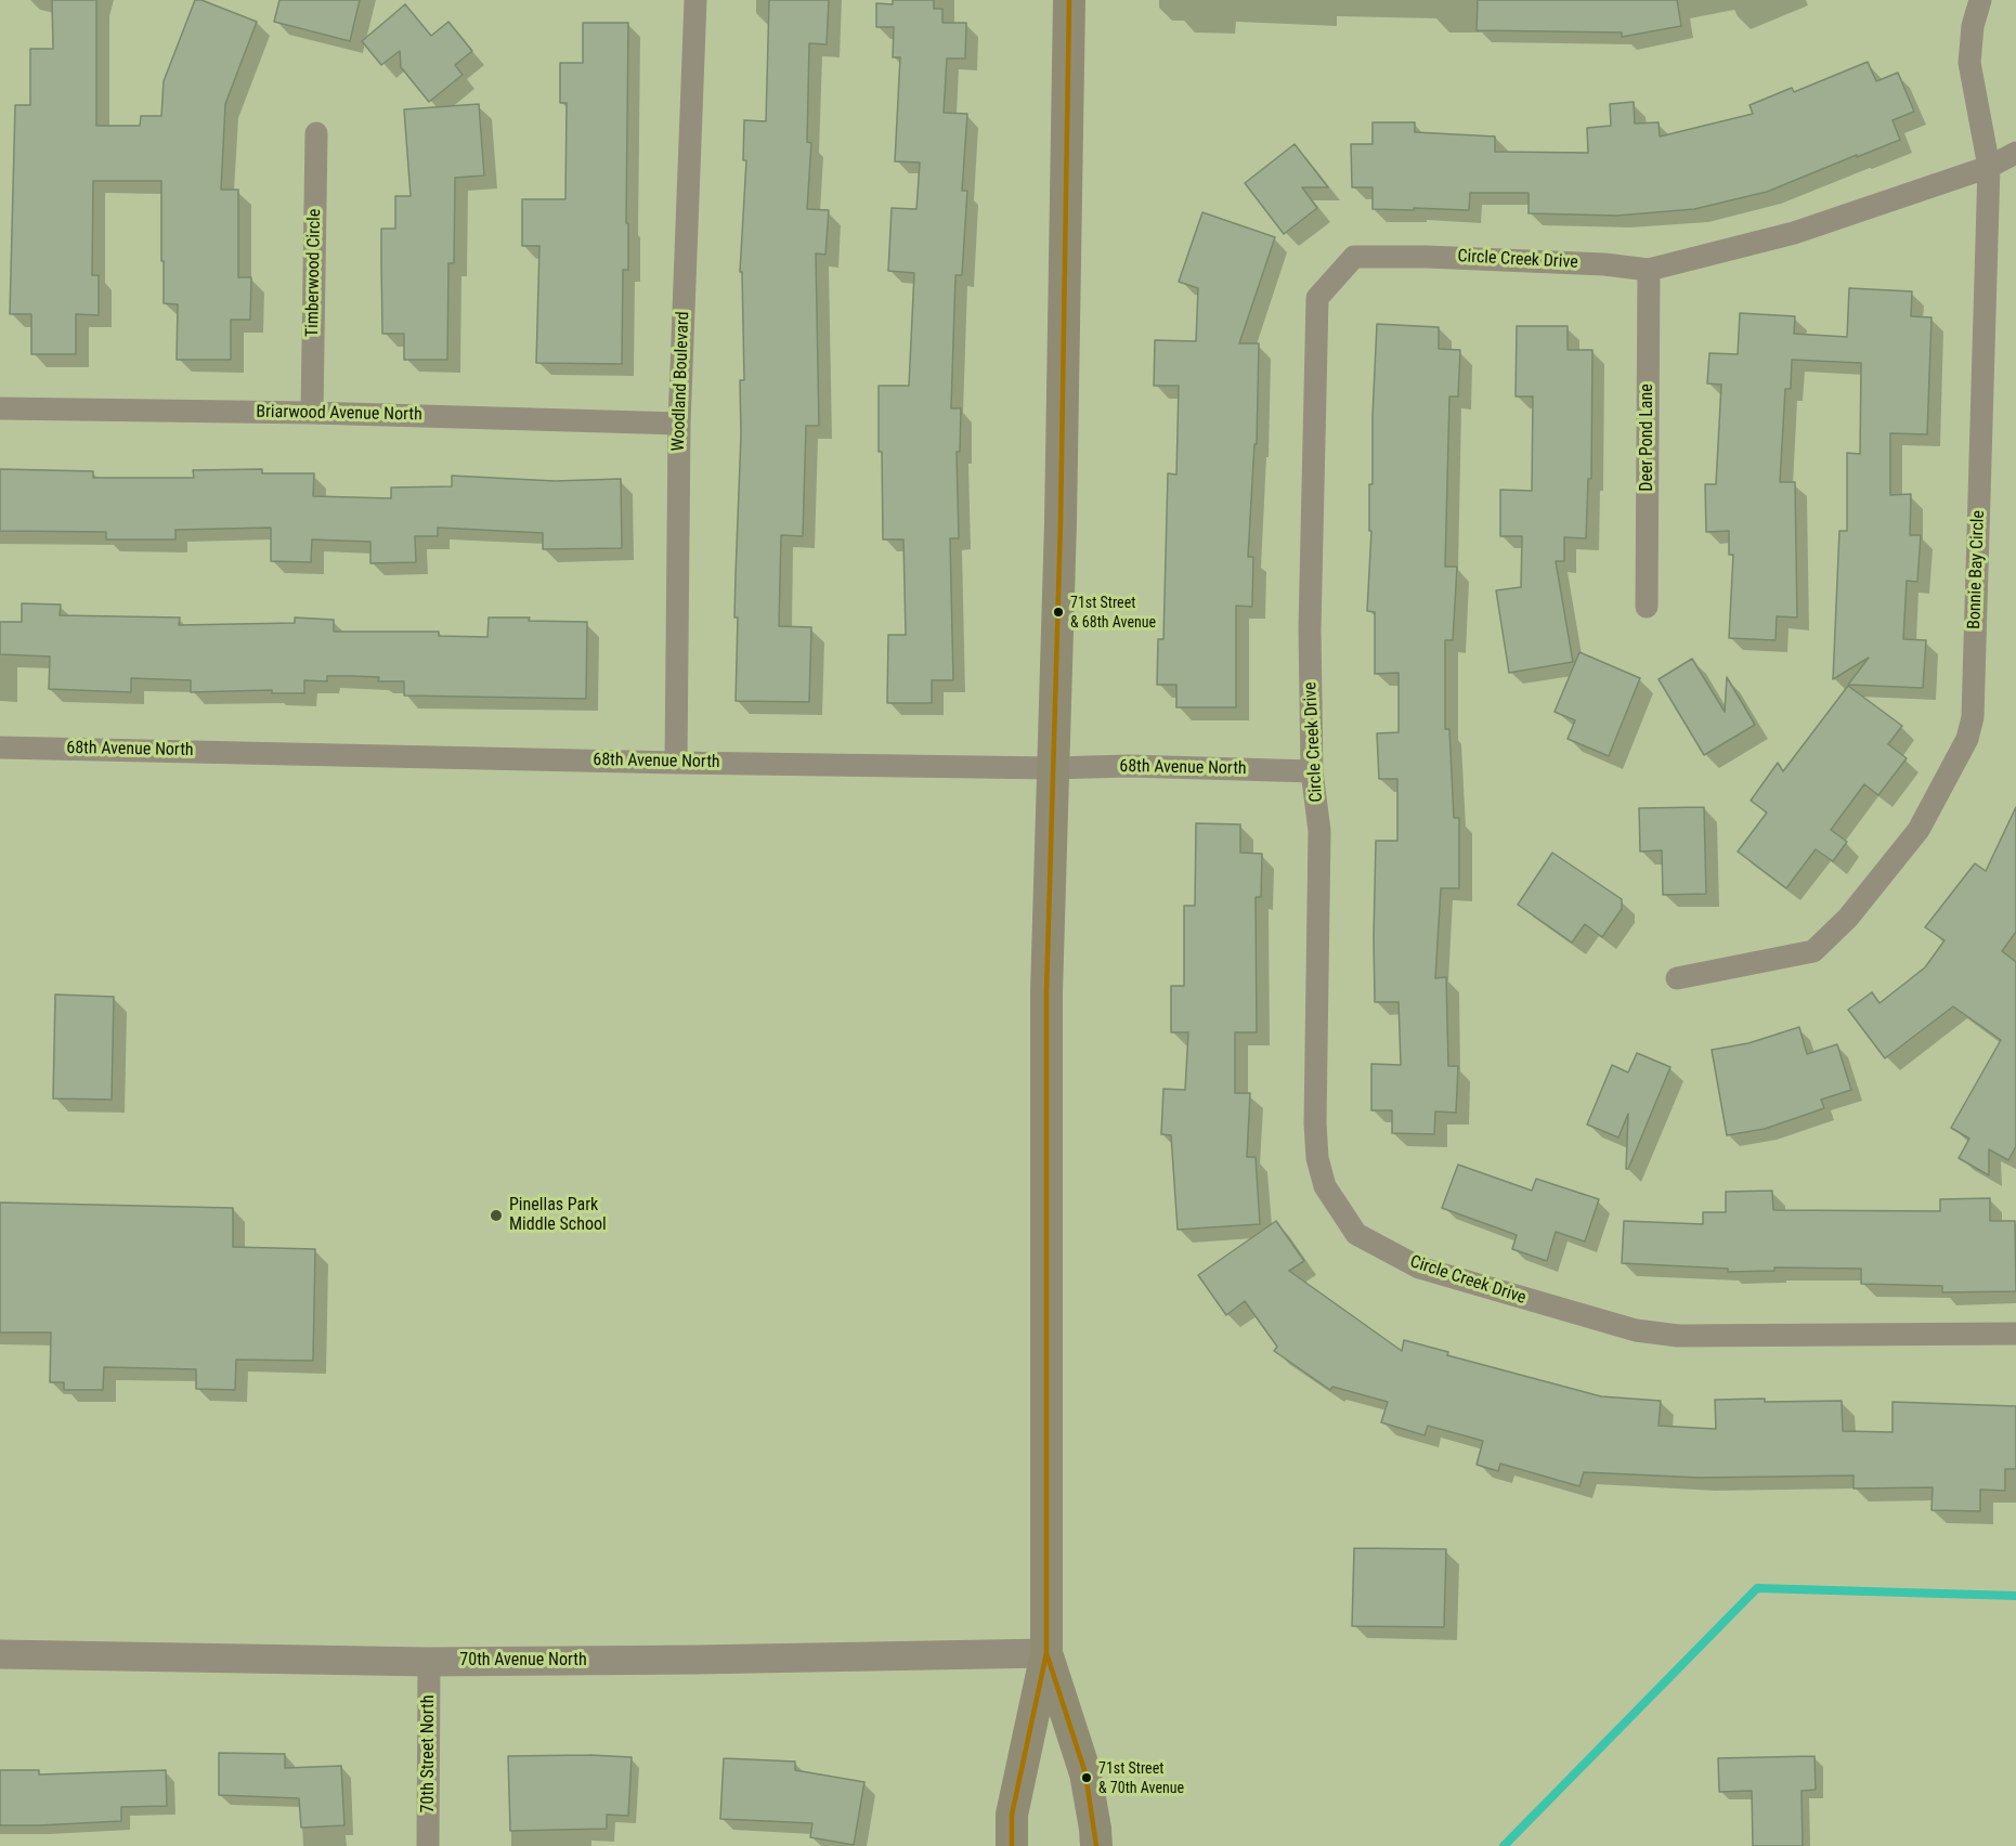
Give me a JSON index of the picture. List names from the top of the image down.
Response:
{
  "streets": {
    "street": [
      "Circle Creek Drive",
      "Timberwood Circle",
      "Woodland Boulevard",
      "Briarwood Avenue North",
      "Deer Pond Lane",
      "Bonnie Bay Circle",
      "68th Avenue North",
      "70th Avenue North",
      "70th Street North"
    ]
  },
  "crossings": [
    ["Circle Creek Drive", "Deer Pond Lane"],
    ["Circle Creek Drive", "Bonnie Bay Circle"],
    ["Circle Creek Drive", "68th Avenue North"],
    ["Timberwood Circle", "Briarwood Avenue North"],
    ["Woodland Boulevard", "Briarwood Avenue North"],
    ["Woodland Boulevard", "68th Avenue North"],
    ["70th Avenue North", "70th Street North"]
  ],
  "places": ["71st Street & 68th Avenue", "Pinellas Park Middle School", "71st Street & 70th Avenue"]
}
